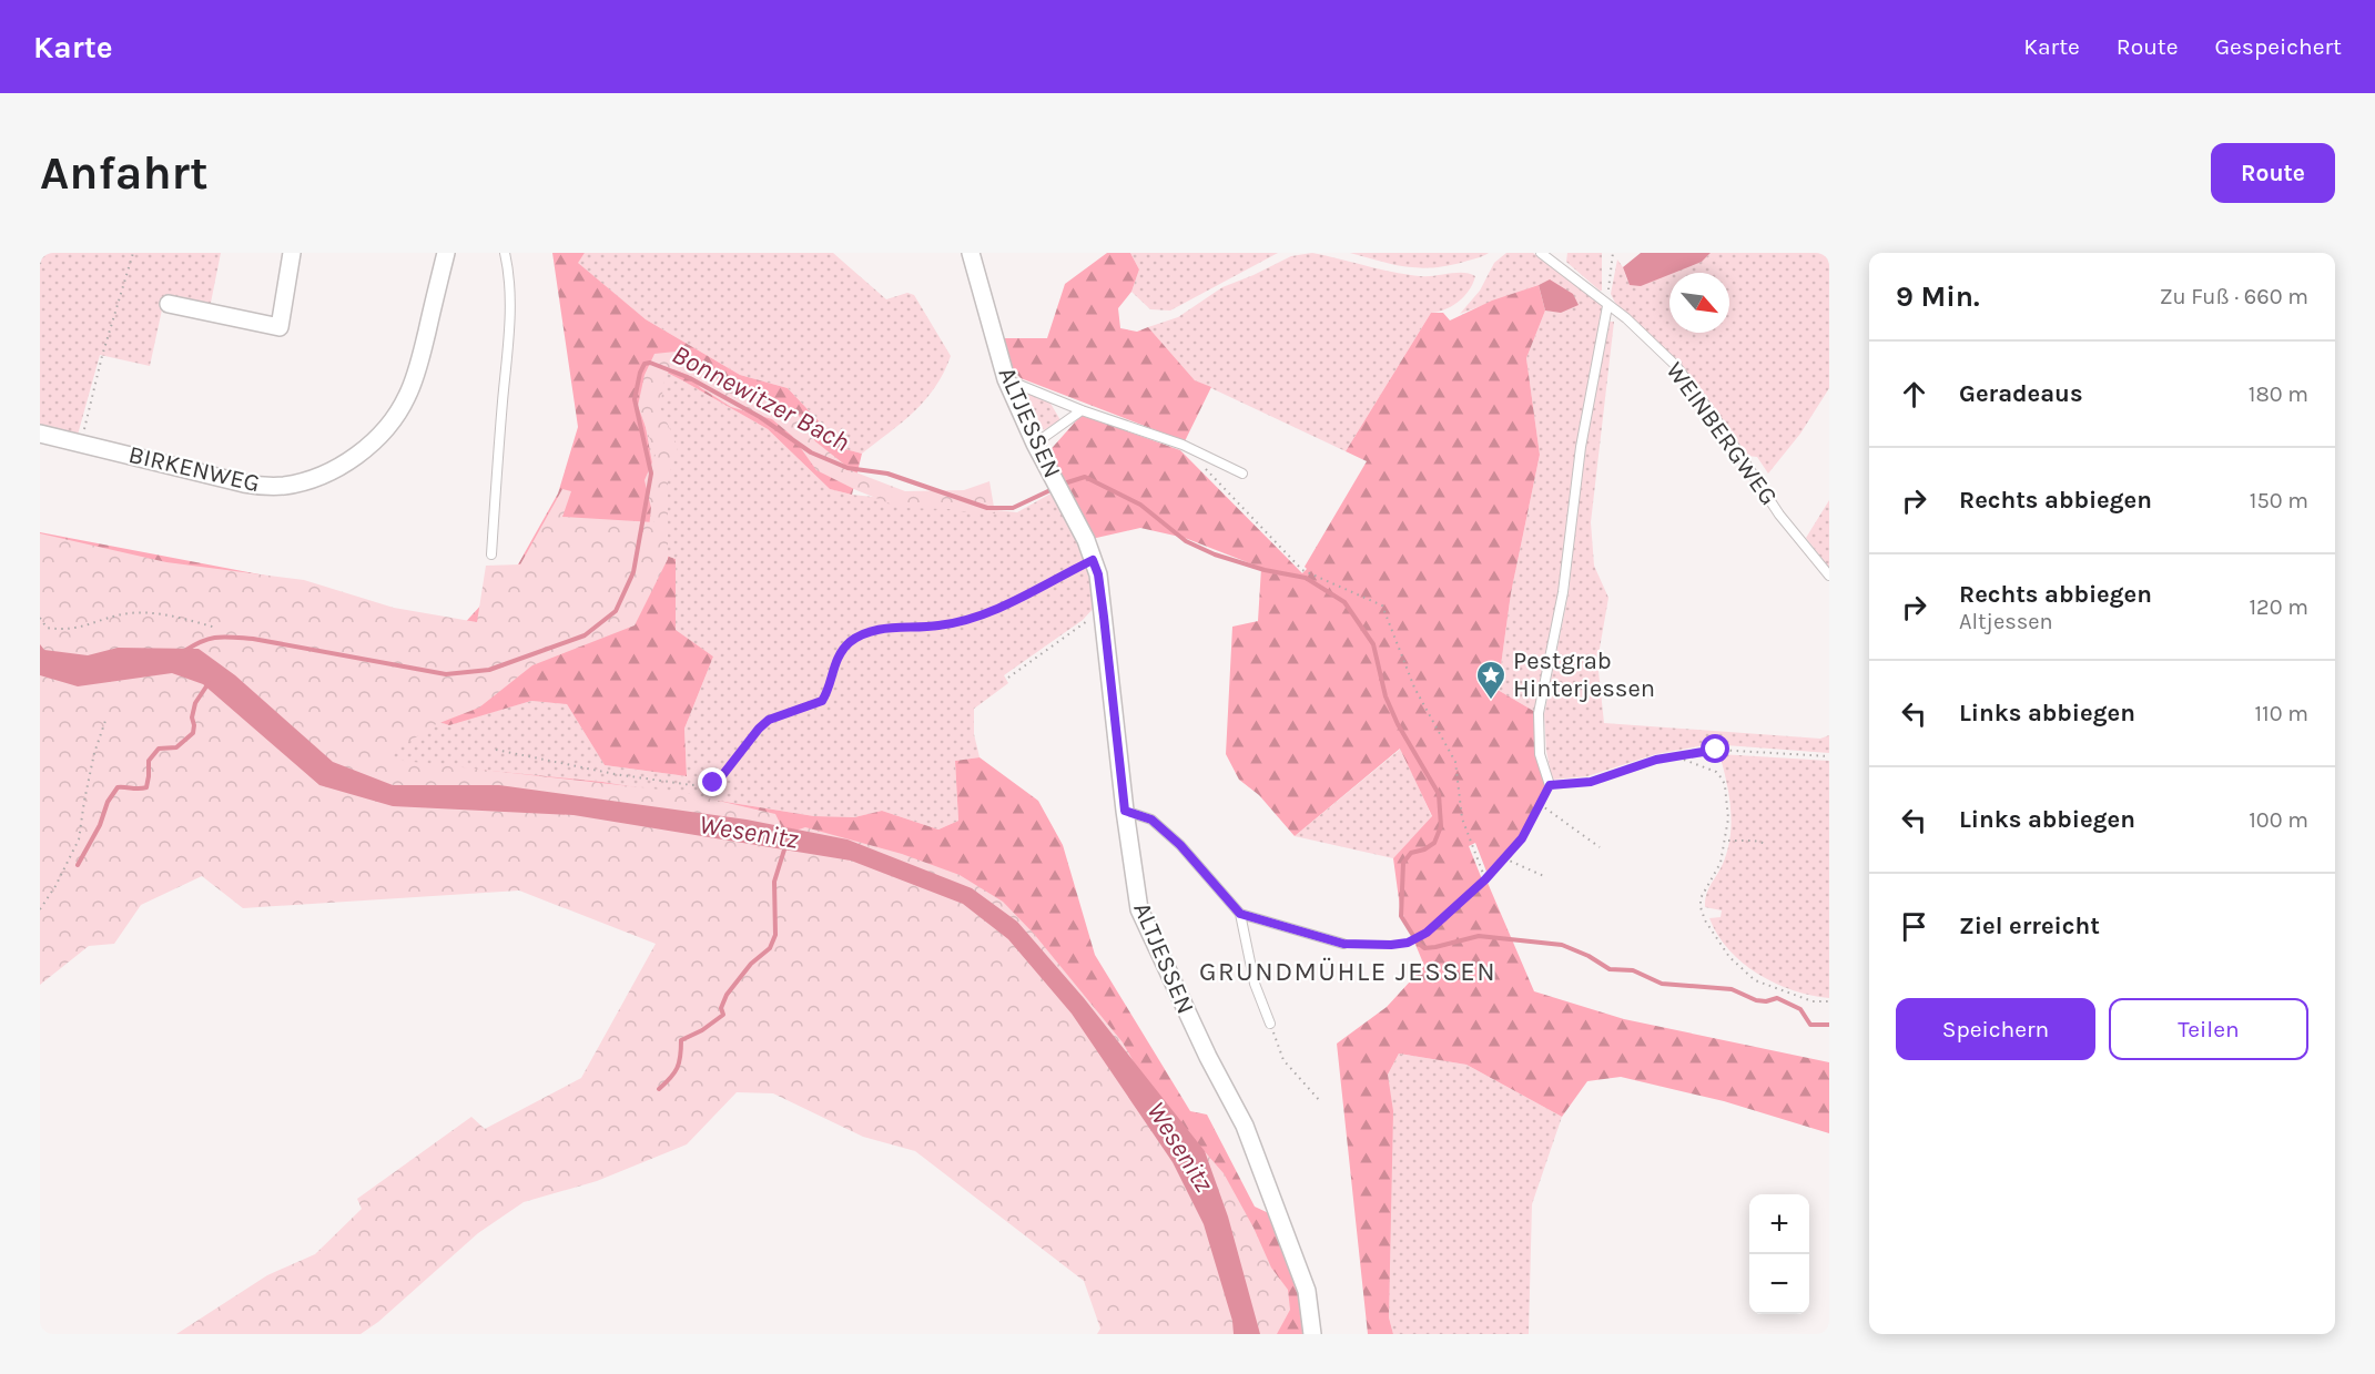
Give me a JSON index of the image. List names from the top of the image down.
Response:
{
  "streets": {
    "street": ["ALTJESSEN", "BIRKENWEG"],
    "lane": ["WEINBERGWEG"]
  },
  "districts": ["GRUNDMÜHLE JESSEN"],
  "water": ["Bonnewitzer Bach", "Wesenitz"],
  "places": {
    "place": ["Pestgrab Hinterjessen"]
  },
  "north": "bottom right",
  "page": {
    "header": "Karte",
    "nav": ["Karte", "Route", "Gespeichert"],
    "buttons": [
      "Route",
      ["Speichern", "Teilen"]
    ],
    "title": "Anfahrt",
    "heading": ["9 Min.", "Zu Fuß · 660 m"],
    "list": [
      ["Geradeaus", "180 m"],
      ["Rechts abbiegen", "150 m"],
      ["Rechts abbiegen", "Altjessen", "120 m"],
      ["Links abbiegen", "110 m"],
      ["Links abbiegen", "100 m"],
      "Ziel erreicht"
    ],
    "map_buttons": ["+", "−"]
  }
}
